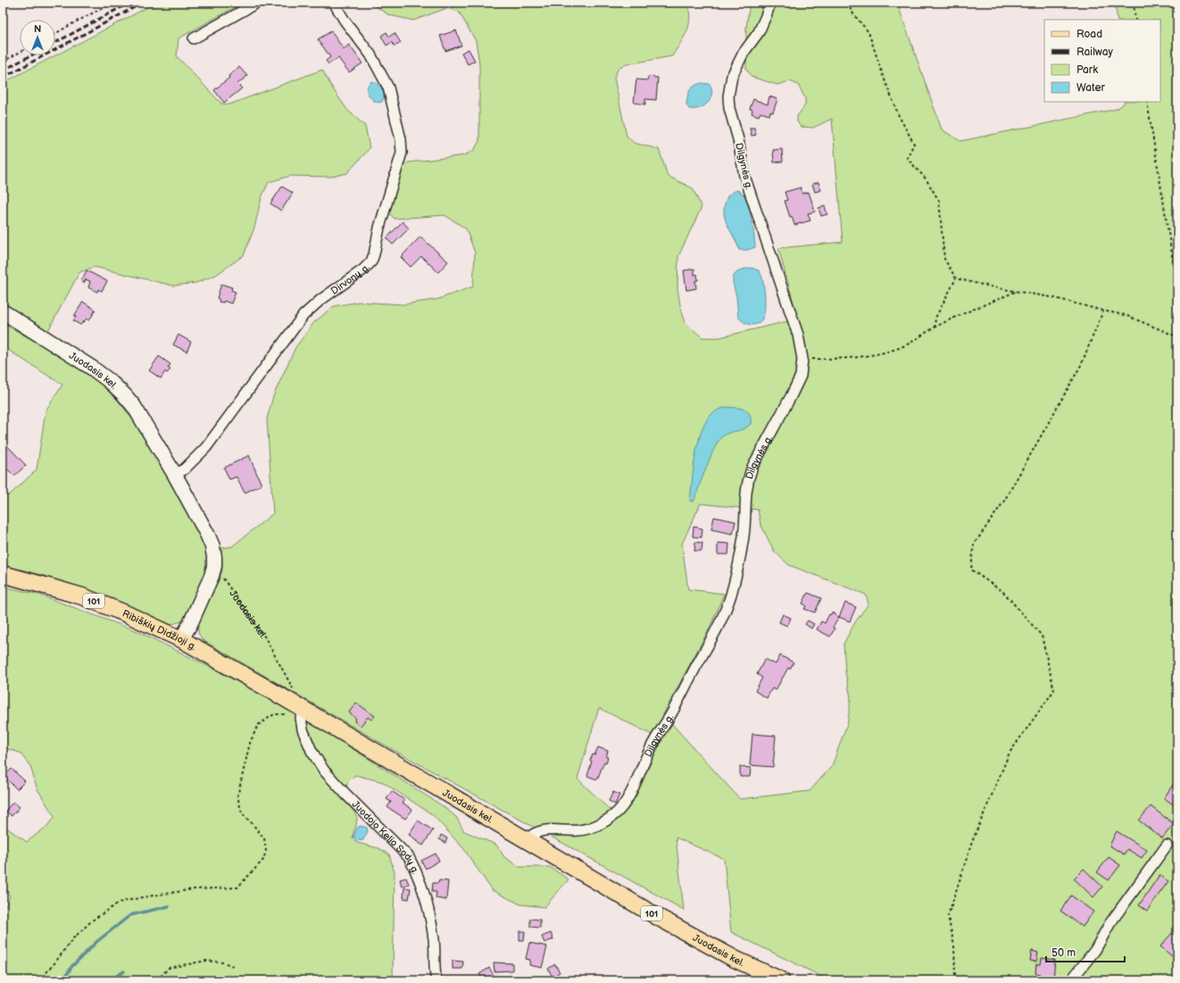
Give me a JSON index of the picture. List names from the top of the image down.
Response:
{
  "streets": {
    "main road": ["Juodasis kel.", "101", "Ribiškių Didžioji g."],
    "street": ["Dilgynės g.", "Dirvonų g.", "Juodojo Kelio Sodų g."]
  },
  "crossings": [
    ["Dilgynės g.", "Juodasis kel."],
    ["Dirvonų g.", "Juodasis kel."],
    ["Juodasis kel.", "Ribiškių Didžioji g."],
    ["Juodasis kel.", "Juodojo Kelio Sodų g."],
    ["Ribiškių Didžioji g.", "Juodojo Kelio Sodų g."]
  ],
  "legend": [
    "Road",
    "Railway",
    "Park",
    "Water"
  ],
  "scale_bar": "50 m",
  "north": "top"
}
